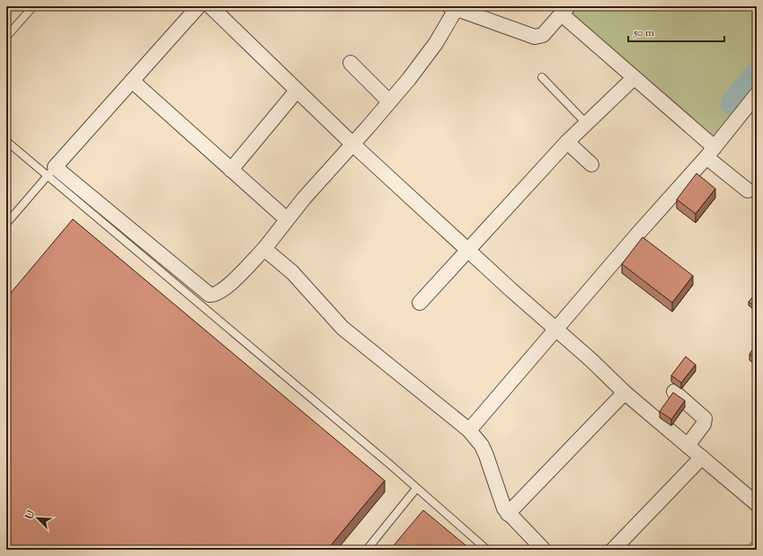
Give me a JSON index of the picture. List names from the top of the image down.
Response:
{
  "scale_bar": "50 m",
  "north": "top left"
}
